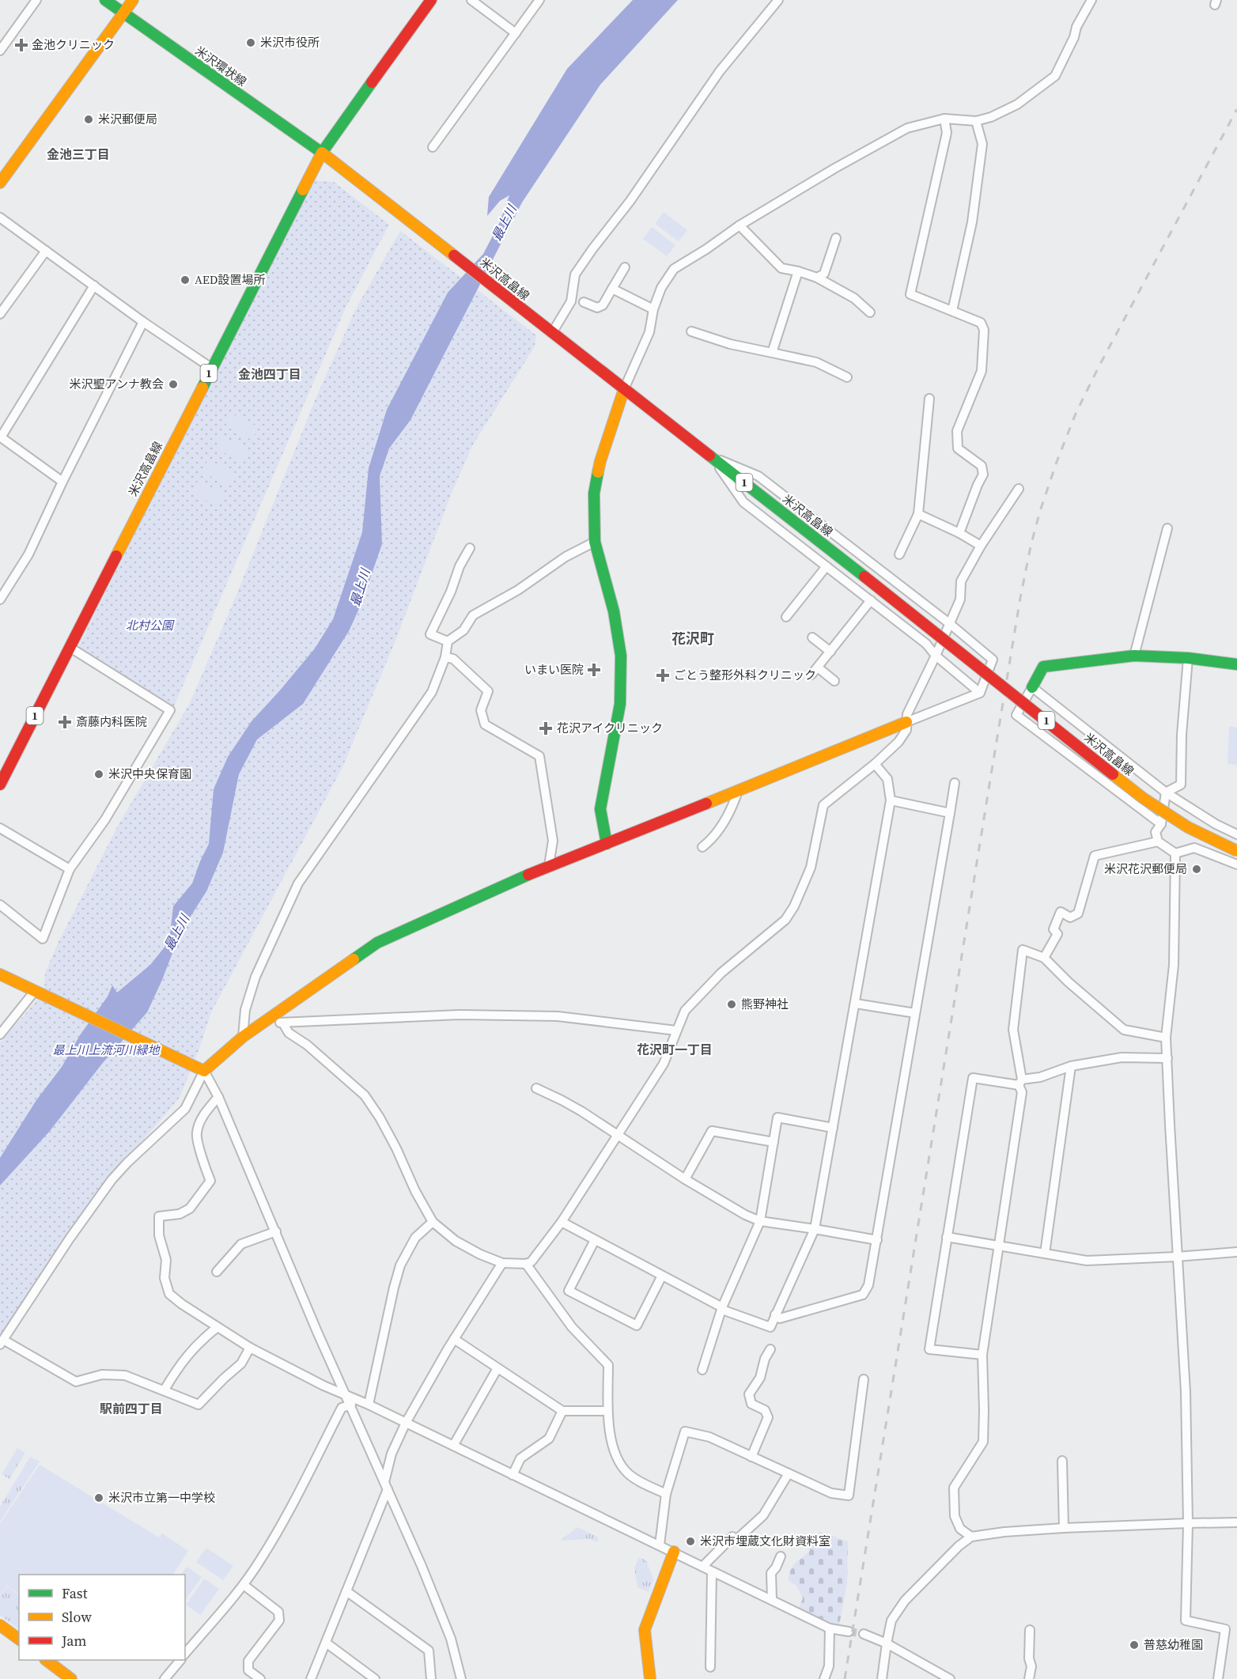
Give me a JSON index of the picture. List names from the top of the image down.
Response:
{
  "streets": {
    "street": ["米沢環状線", "米沢高畠線", "1"]
  },
  "crossings": [
    ["米沢環状線", "米沢高畠線"]
  ],
  "districts": [
    "金池三丁目",
    "金池四丁目",
    "花沢町",
    "花沢町一丁目",
    "駅前四丁目"
  ],
  "water": ["最上川"],
  "parks": ["北村公園", "最上川上流河川緑地"],
  "places": {
    "other": [
      "米沢市役所",
      "米沢郵便局",
      "AED設置場所",
      "米沢聖アンナ教会",
      "米沢中央保育園",
      "米沢花沢郵便局",
      "熊野神社",
      "米沢市立第一中学校",
      "米沢市埋蔵文化財資料室",
      "普慈幼稚園"
    ],
    "health": [
      "金池クリニック",
      "いまい医院",
      "ごとう整形外科クリニック",
      "斎藤内科医院",
      "花沢アイクリニック"
    ]
  },
  "legend": ["Fast", "Slow", "Jam"]
}
